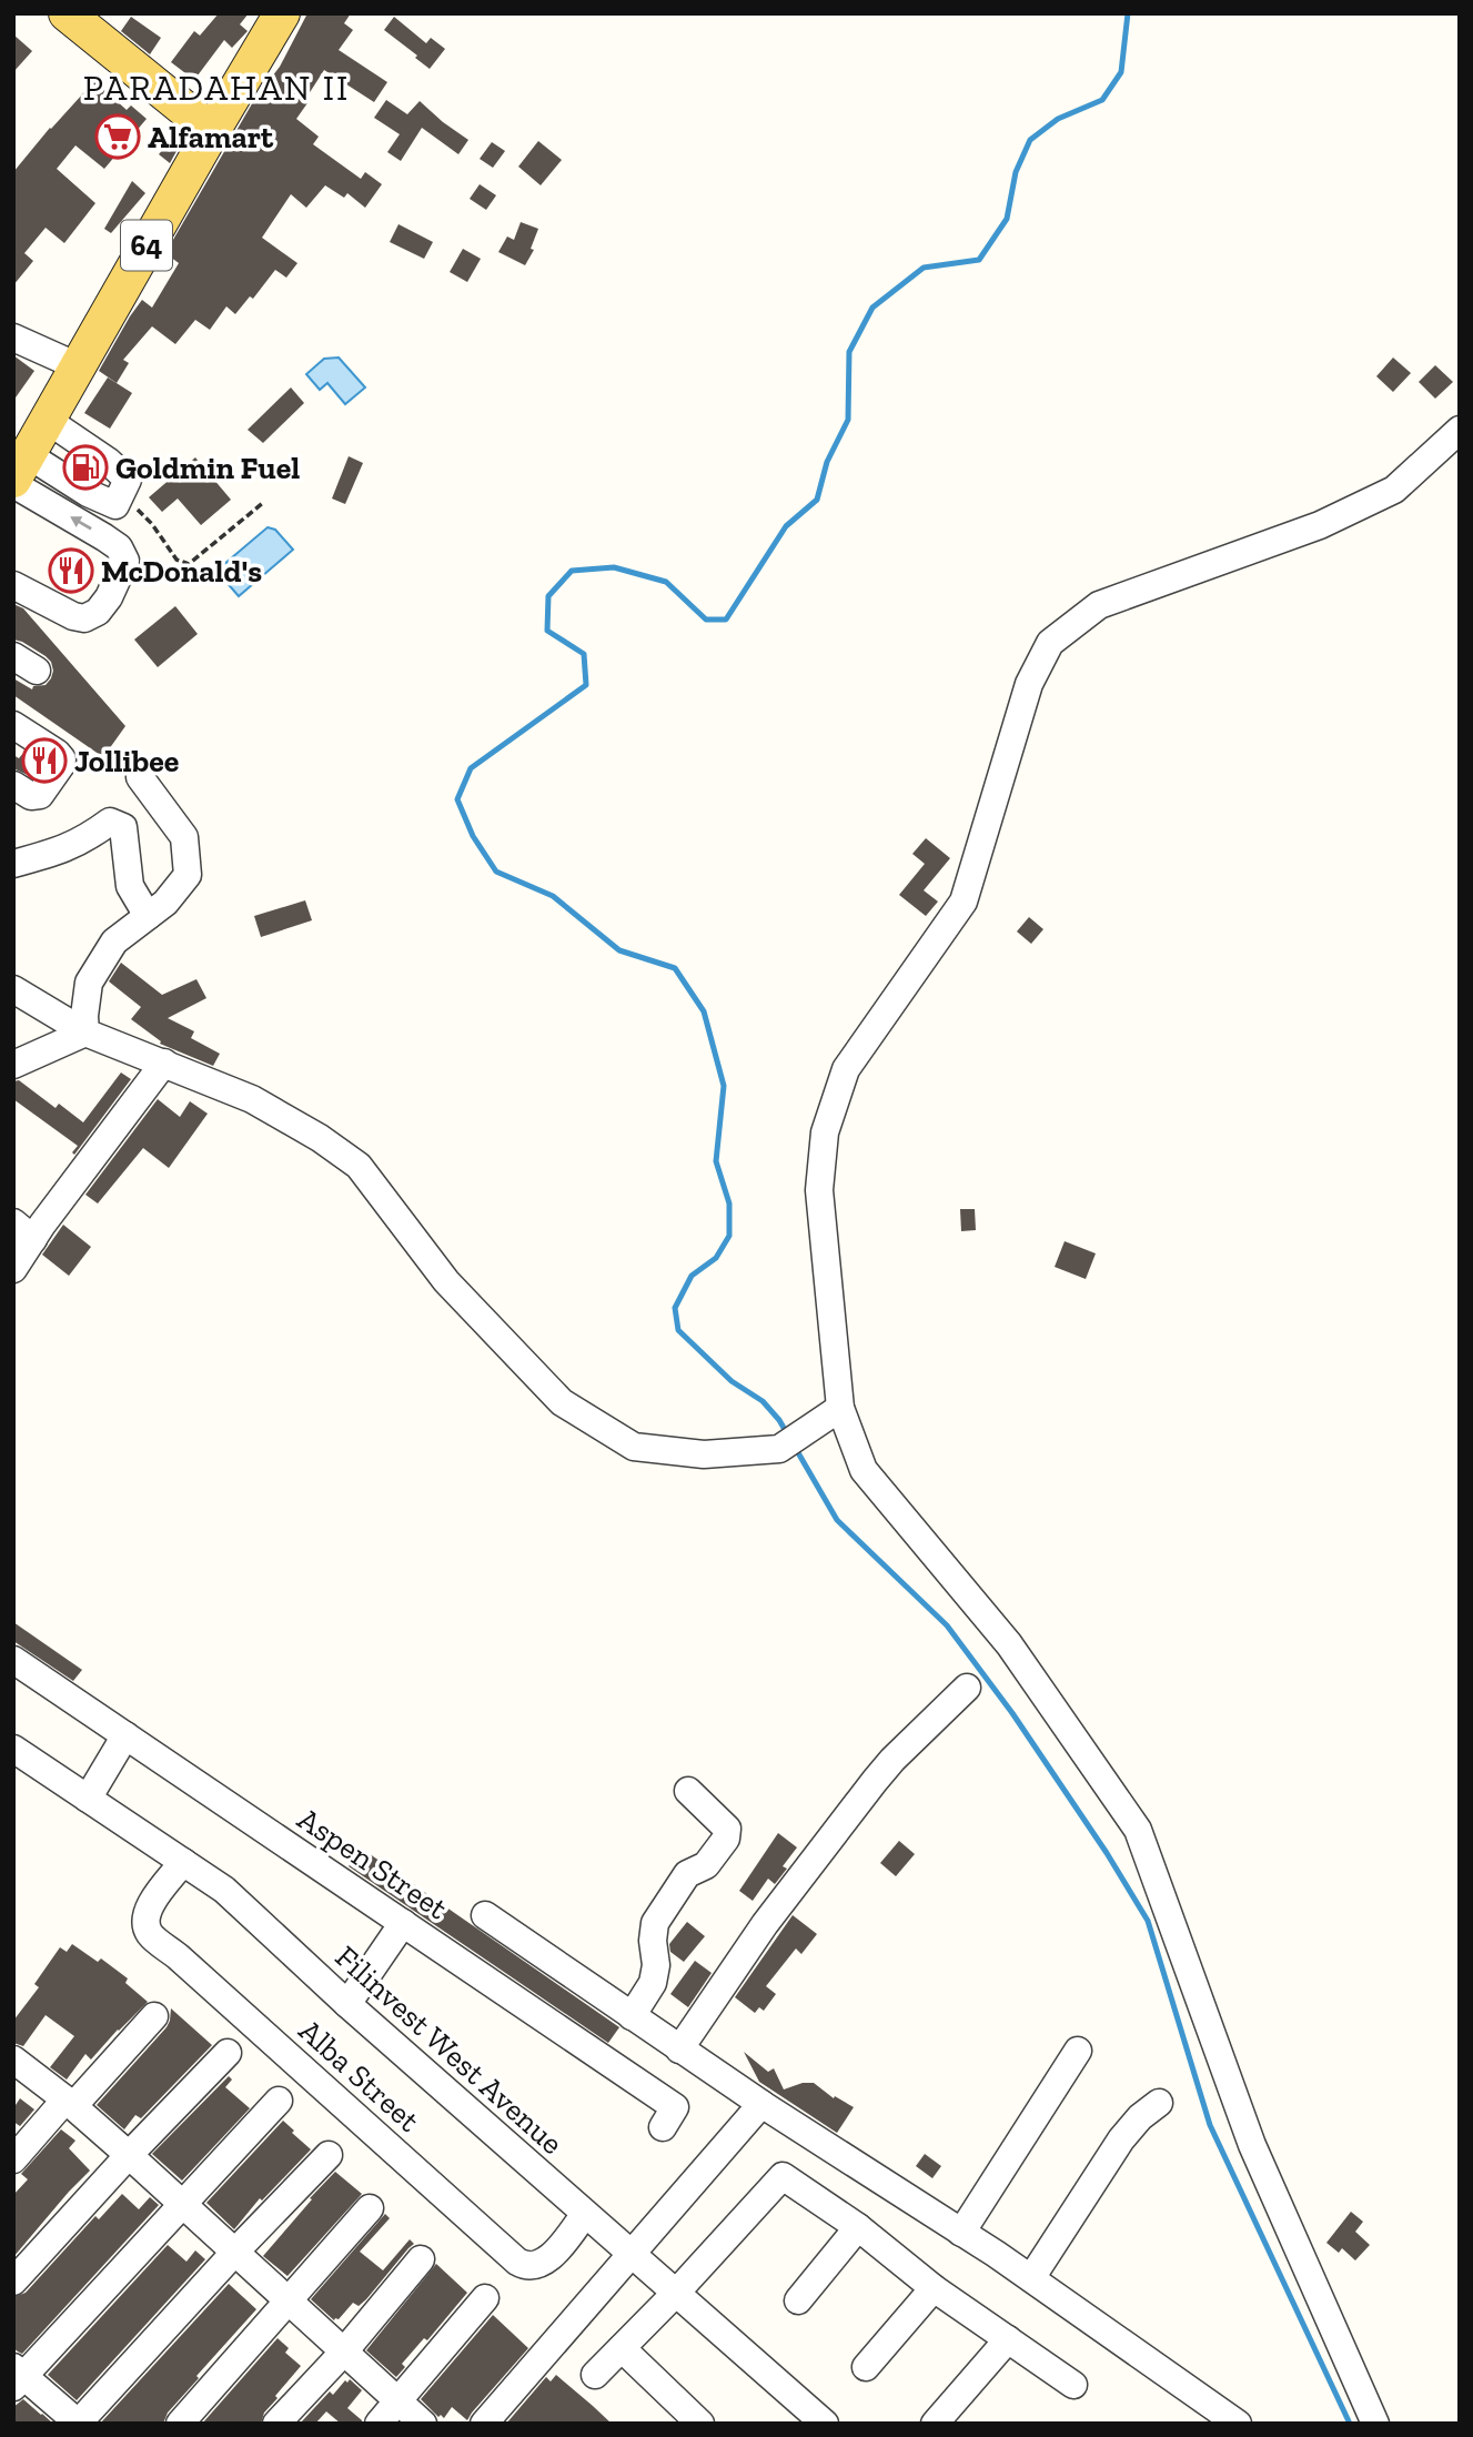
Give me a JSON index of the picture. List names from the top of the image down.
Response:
{
  "streets": {
    "main road": ["64"],
    "street": ["Aspen Street", "Filinvest West Avenue", "Alba Street"]
  },
  "crossings": [
    ["Filinvest West Avenue", "Alba Street"]
  ],
  "districts": ["PARADAHAN II"],
  "places": {
    "supermarket": ["Alfamart"],
    "fuel station": ["Goldmin Fuel"],
    "restaurant": ["McDonald's", "Jollibee"]
  }
}
